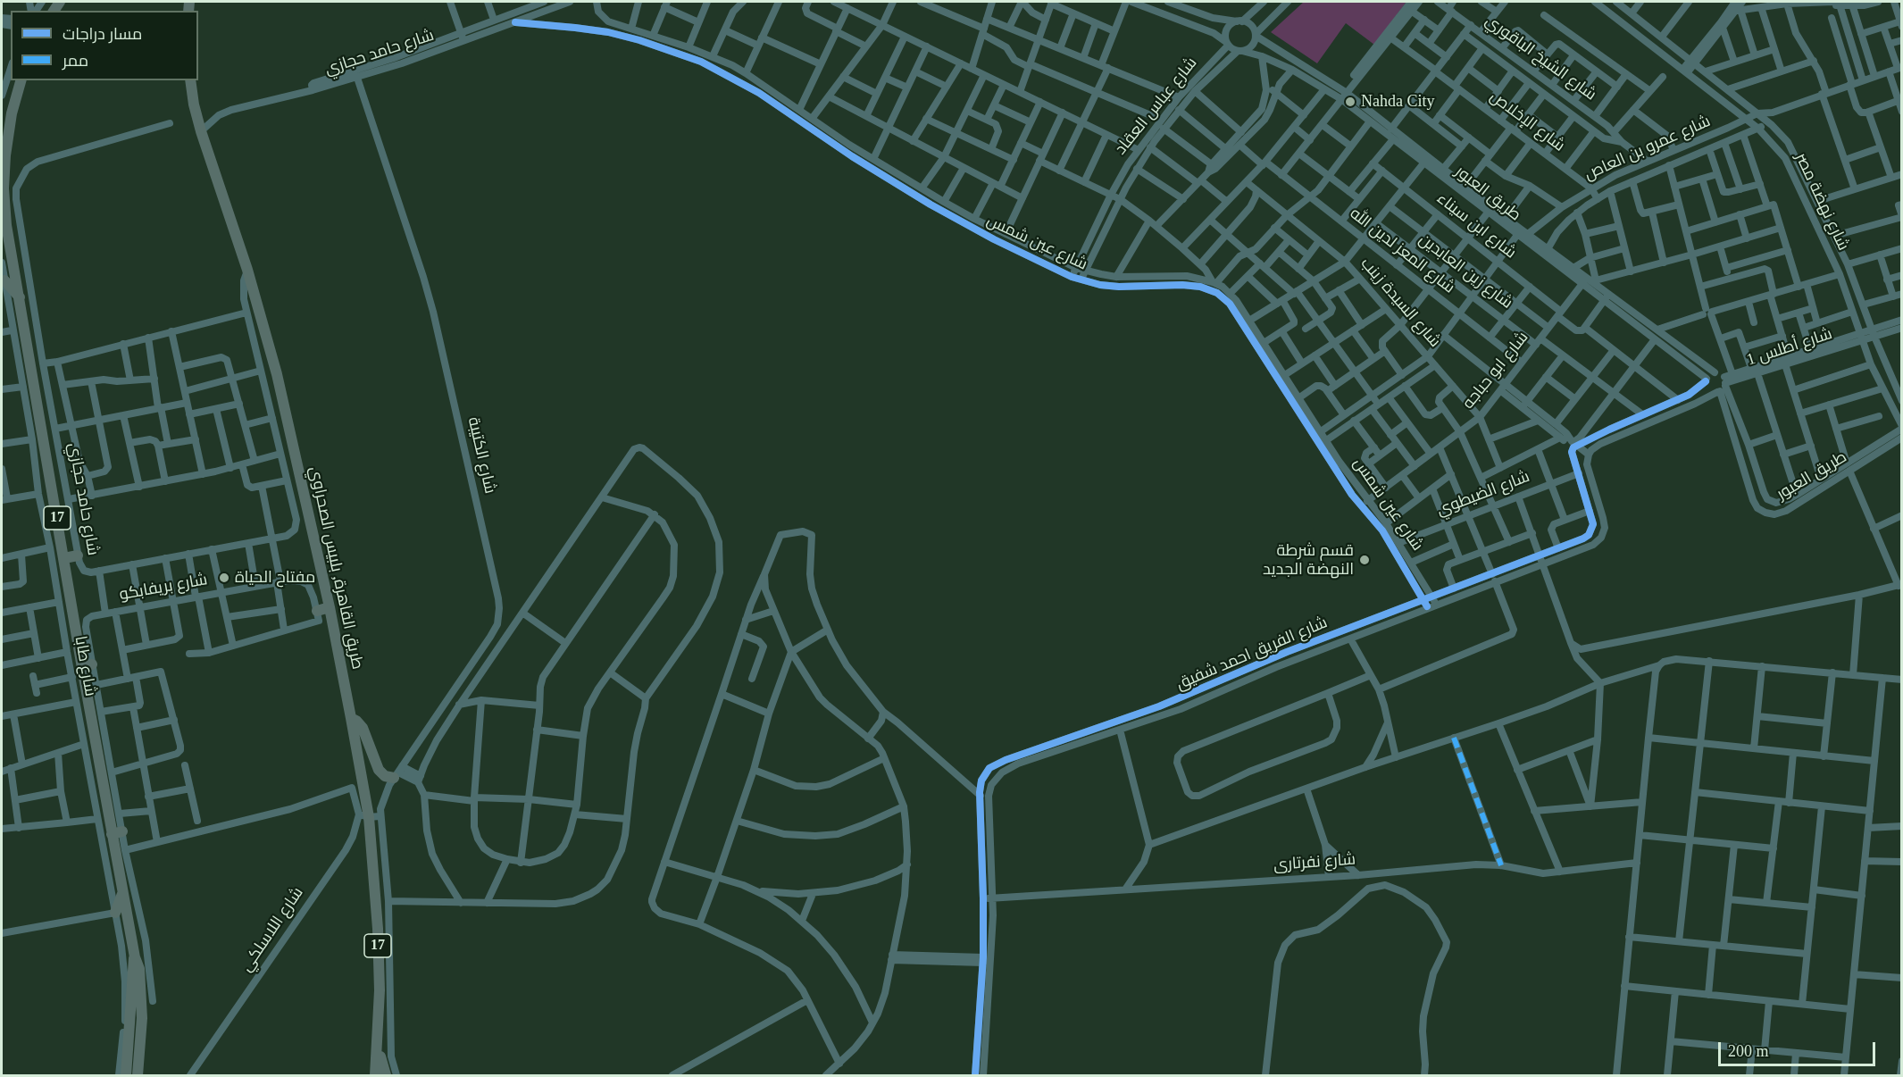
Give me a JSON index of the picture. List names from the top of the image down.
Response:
{
  "streets": {
    "highway": ["17", "طريق القاهرة, بلبيس الصحراوي"],
    "street": [
      "شارع حامد حجازي",
      "شارع الشيخ الباقوري",
      "شارع عباس العقاد",
      "شارع الإخلاص",
      "شارع عمرو بن العاص",
      "طريق العبور",
      "شارع نهضة مصر",
      "شارع ابن سيناء",
      "شارع عين شمس",
      "شارع المعز لدين الله",
      "شارع زين العابدين",
      "شارع السيدة زينب",
      "شارع أطلس 1",
      "شارع ابو حباجه",
      "شارع الكتيبة",
      "شارع الضيطوي",
      "شارع بريفابكو",
      "شارع الفريق احمد شفيق",
      "شارع طابا",
      "شارع نفرتارى",
      "شارع اللاسلكي"
    ]
  },
  "crossings": [
    ["شارع حامد حجازي", "شارع عين شمس"],
    ["شارع حامد حجازي", "شارع الكتيبة"],
    ["شارع حامد حجازي", "طريق القاهرة, بلبيس الصحراوي"],
    ["شارع الشيخ الباقوري", "شارع عمرو بن العاص"],
    ["شارع عباس العقاد", "طريق العبور"],
    ["شارع عباس العقاد", "شارع عين شمس"],
    ["شارع الإخلاص", "شارع عمرو بن العاص"],
    ["شارع عمرو بن العاص", "طريق العبور"],
    ["شارع عمرو بن العاص", "شارع نهضة مصر"],
    ["طريق العبور", "شارع نهضة مصر"],
    ["طريق العبور", "شارع أطلس 1"],
    ["طريق العبور", "شارع ابو حباجه"],
    ["شارع نهضة مصر", "شارع أطلس 1"],
    ["شارع ابن سيناء", "شارع ابو حباجه"],
    ["شارع عين شمس", "شارع ابو حباجه"],
    ["شارع عين شمس", "شارع الضيطوي"],
    ["شارع عين شمس", "شارع الفريق احمد شفيق"],
    ["شارع المعز لدين الله", "شارع ابو حباجه"],
    ["شارع زين العابدين", "شارع ابو حباجه"],
    ["شارع السيدة زينب", "شارع ابو حباجه"],
    ["شارع الكتيبة", "طريق القاهرة, بلبيس الصحراوي"],
    ["شارع الكتيبة", "شارع اللاسلكي"],
    ["شارع الضيطوي", "شارع الفريق احمد شفيق"],
    ["17", "شارع بريفابكو"],
    ["طريق القاهرة, بلبيس الصحراوي", "شارع اللاسلكي"],
    ["شارع الفريق احمد شفيق", "شارع نفرتارى"]
  ],
  "places": ["Nahda City", "قسم شرطة النهضة الجديد", "مفتاح الحياة"],
  "legend": ["مسار دراجات", "ممر"],
  "scale_bar": "200 m"
}
